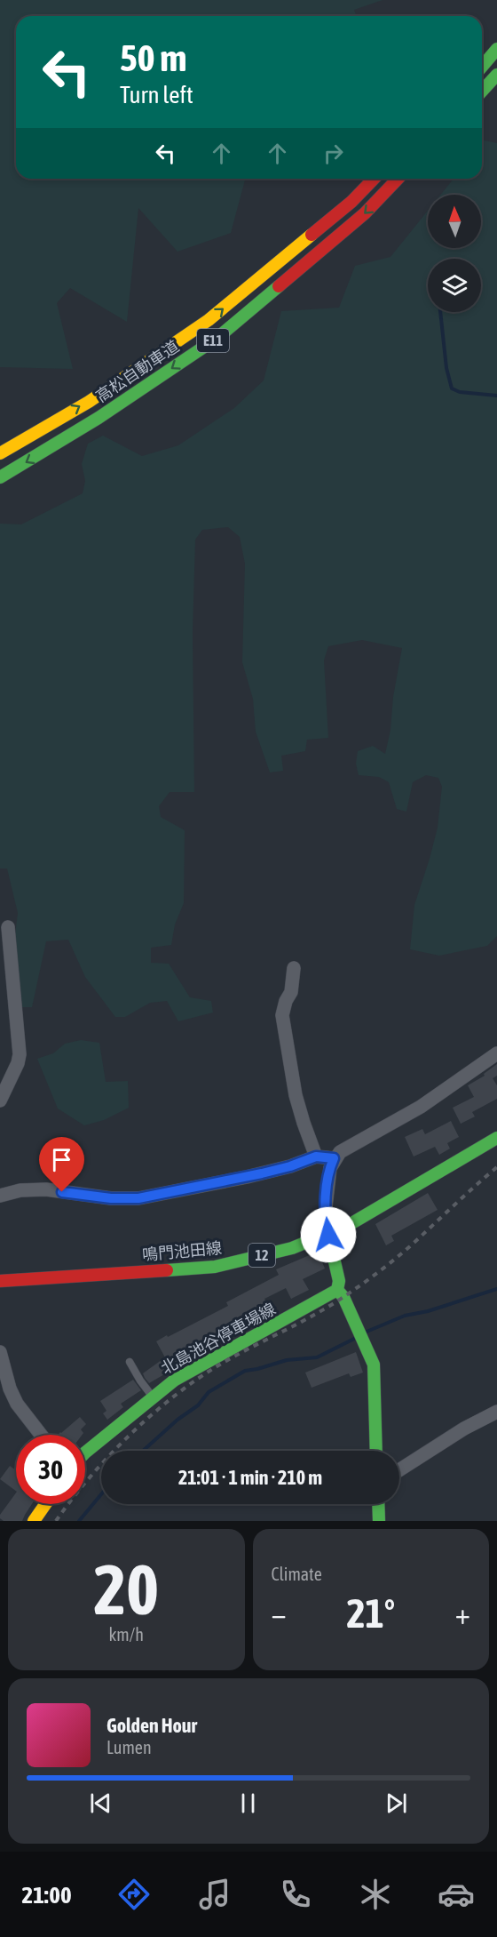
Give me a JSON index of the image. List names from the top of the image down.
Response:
{
  "streets": {
    "main road": [
      "E11",
      "高松自動車道",
      "鳴門池田線",
      "12",
      "北島池谷停車場線"
    ]
  },
  "north": "top",
  "page": {
    "turn": ["50 m", "Turn left"],
    "limit": "30",
    "trip": "21:01 · 1 min · 210 m",
    "tile": [
      ["20", "km/h"],
      "Climate"
    ],
    "heat": ["−", "21°", "+"],
    "song": ["Golden Hour", "Lumen"],
    "tabs": "21:00"
  }
}
